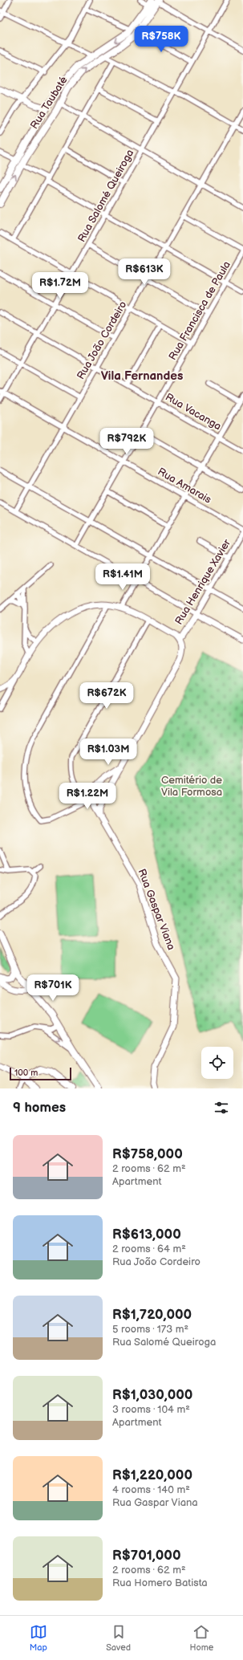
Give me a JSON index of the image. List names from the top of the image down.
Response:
{
  "streets": {
    "main road": ["Rua Taubaté"],
    "street": [
      "Rua Salomé Queiroga",
      "Rua Francisca de Paula",
      "Rua João Cordeiro",
      "Rua Vacanga",
      "Rua Amarais",
      "Rua Henrique Xavier",
      "Rua Gaspar Viana"
    ]
  },
  "crossings": [
    ["Rua Salomé Queiroga", "Rua Vacanga"],
    ["Rua Salomé Queiroga", "Rua Amarais"],
    ["Rua Francisca de Paula", "Rua Vacanga"],
    ["Rua Francisca de Paula", "Rua Amarais"],
    ["Rua João Cordeiro", "Rua Vacanga"],
    ["Rua João Cordeiro", "Rua Amarais"]
  ],
  "districts": ["Vila Fernandes"],
  "parks": ["Cemitério de Vila Formosa"],
  "scale_bar": "100 m",
  "page": {
    "price": [
      "R$758K",
      "R$613K",
      "R$1.72M",
      "R$792K",
      "R$1.41M",
      "R$672K",
      "R$1.03M",
      "R$1.22M",
      "R$701K"
    ],
    "scale": "100 m",
    "heading": "9 homes",
    "list": [
      {
        "name": "R$758,000",
        "note": "2 rooms · 62 m² · Apartment"
      },
      {
        "name": "R$613,000",
        "note": "2 rooms · 64 m² · Rua João Cordeiro"
      },
      {
        "name": "R$1,720,000",
        "note": "5 rooms · 173 m² · Rua Salomé Queiroga"
      },
      {
        "name": "R$1,030,000",
        "note": "3 rooms · 104 m² · Apartment"
      },
      {
        "name": "R$1,220,000",
        "note": "4 rooms · 140 m² · Rua Gaspar Viana"
      },
      {
        "name": "R$701,000",
        "note": "2 rooms · 62 m² · Rua Homero Batista"
      }
    ],
    "tabs": ["Map", "Saved", "Home"]
  }
}
